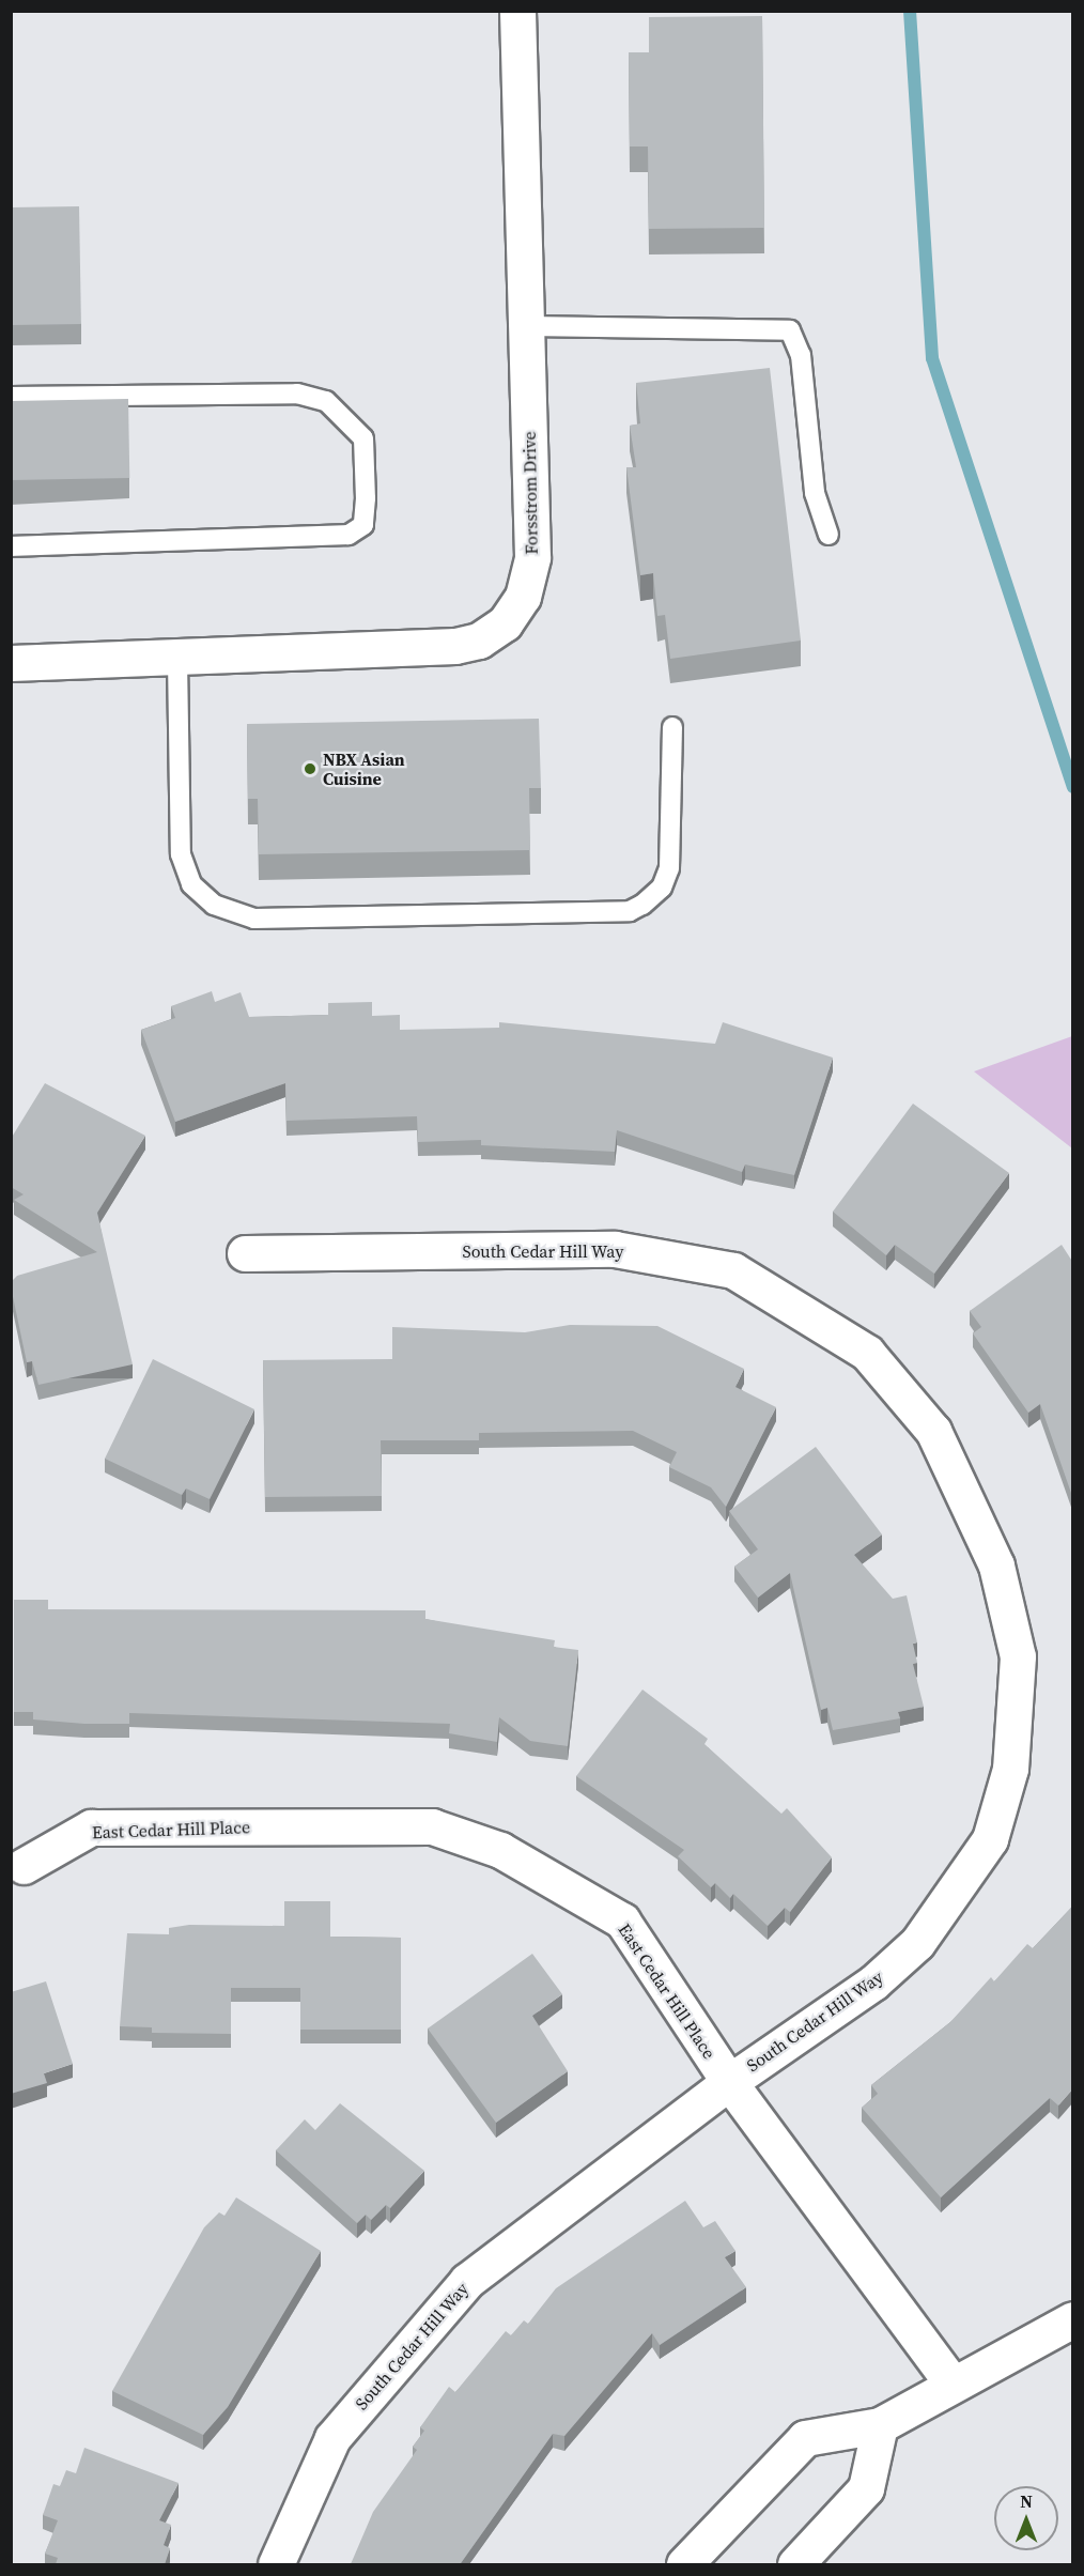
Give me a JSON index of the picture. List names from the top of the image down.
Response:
{
  "streets": {
    "street": ["Forsstrom Drive", "South Cedar Hill Way", "East Cedar Hill Place"]
  },
  "crossings": [
    ["South Cedar Hill Way", "East Cedar Hill Place"]
  ],
  "places": ["NBX Asian Cuisine"],
  "north": "top"
}
